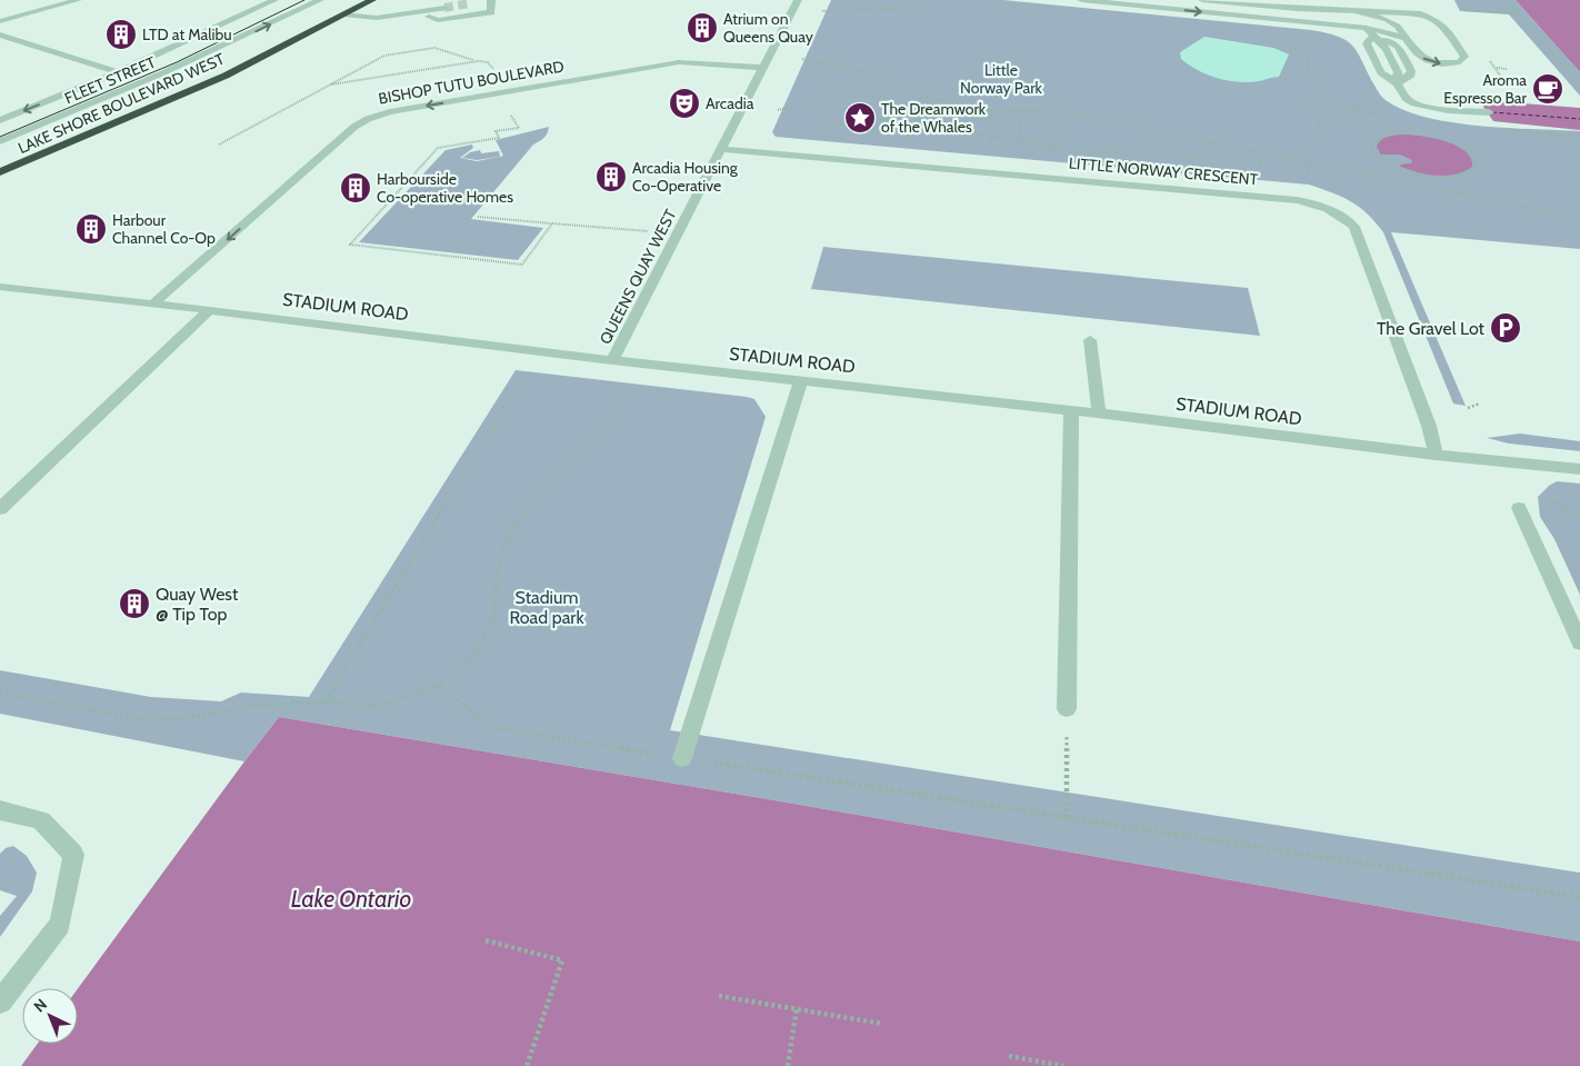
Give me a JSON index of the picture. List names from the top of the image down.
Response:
{
  "streets": {
    "highway": ["LAKE SHORE BOULEVARD WEST"],
    "street": [
      "FLEET STREET",
      "BISHOP TUTU BOULEVARD",
      "LITTLE NORWAY CRESCENT",
      "QUEENS QUAY WEST",
      "STADIUM ROAD"
    ]
  },
  "crossings": [
    ["BISHOP TUTU BOULEVARD", "QUEENS QUAY WEST"],
    ["BISHOP TUTU BOULEVARD", "STADIUM ROAD"],
    ["LITTLE NORWAY CRESCENT", "QUEENS QUAY WEST"],
    ["LITTLE NORWAY CRESCENT", "STADIUM ROAD"],
    ["QUEENS QUAY WEST", "STADIUM ROAD"]
  ],
  "one_way": ["BISHOP TUTU BOULEVARD"],
  "water": ["Lake Ontario"],
  "parks": ["Little Norway Park", "Stadium Road park"],
  "places": {
    "building": [
      "Atrium on Queens Quay",
      "LTD at Malibu",
      "Arcadia Housing Co-Operative",
      "Harbourside Co-operative Homes",
      "Harbour Channel Co-Op",
      "Quay West @ Tip Top"
    ],
    "cafe": ["Aroma Espresso Bar"],
    "theatre": ["Arcadia"],
    "place": ["The Dreamwork of the Whales"],
    "parking": ["The Gravel Lot"]
  },
  "north": "top left"
}
